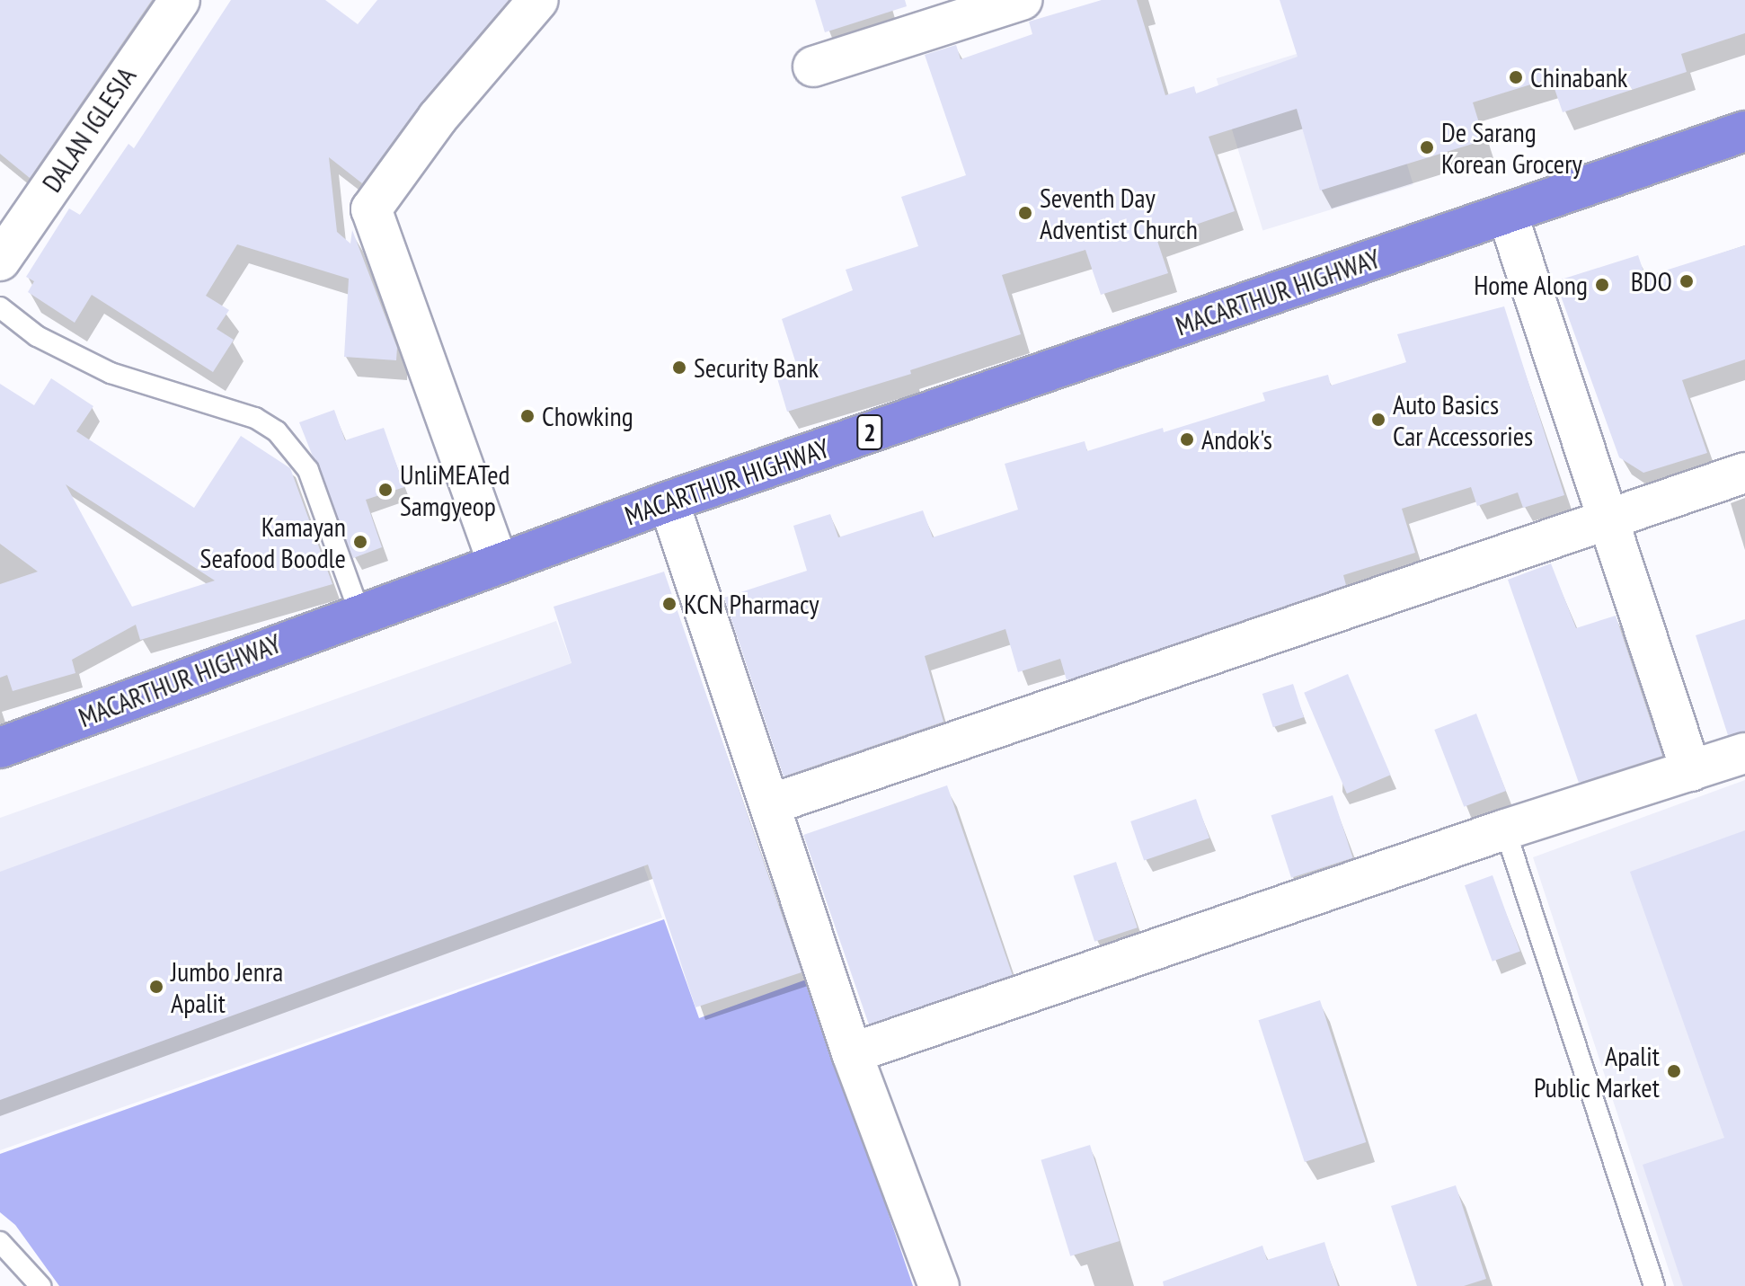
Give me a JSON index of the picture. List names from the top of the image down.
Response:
{
  "streets": {
    "highway": ["MACARTHUR HIGHWAY", "2"],
    "street": ["DALAN IGLESIA"]
  },
  "places": [
    "Chinabank",
    "De Sarang Korean Grocery",
    "Seventh Day Adventist Church",
    "BDO",
    "Home Along",
    "Security Bank",
    "Chowking",
    "Auto Basics Car Accessories",
    "Andok's",
    "UnliMEATed Samgyeop",
    "Kamayan Seafood Boodle",
    "KCN Pharmacy",
    "Jumbo Jenra Apalit",
    "Apalit Public Market"
  ]
}
